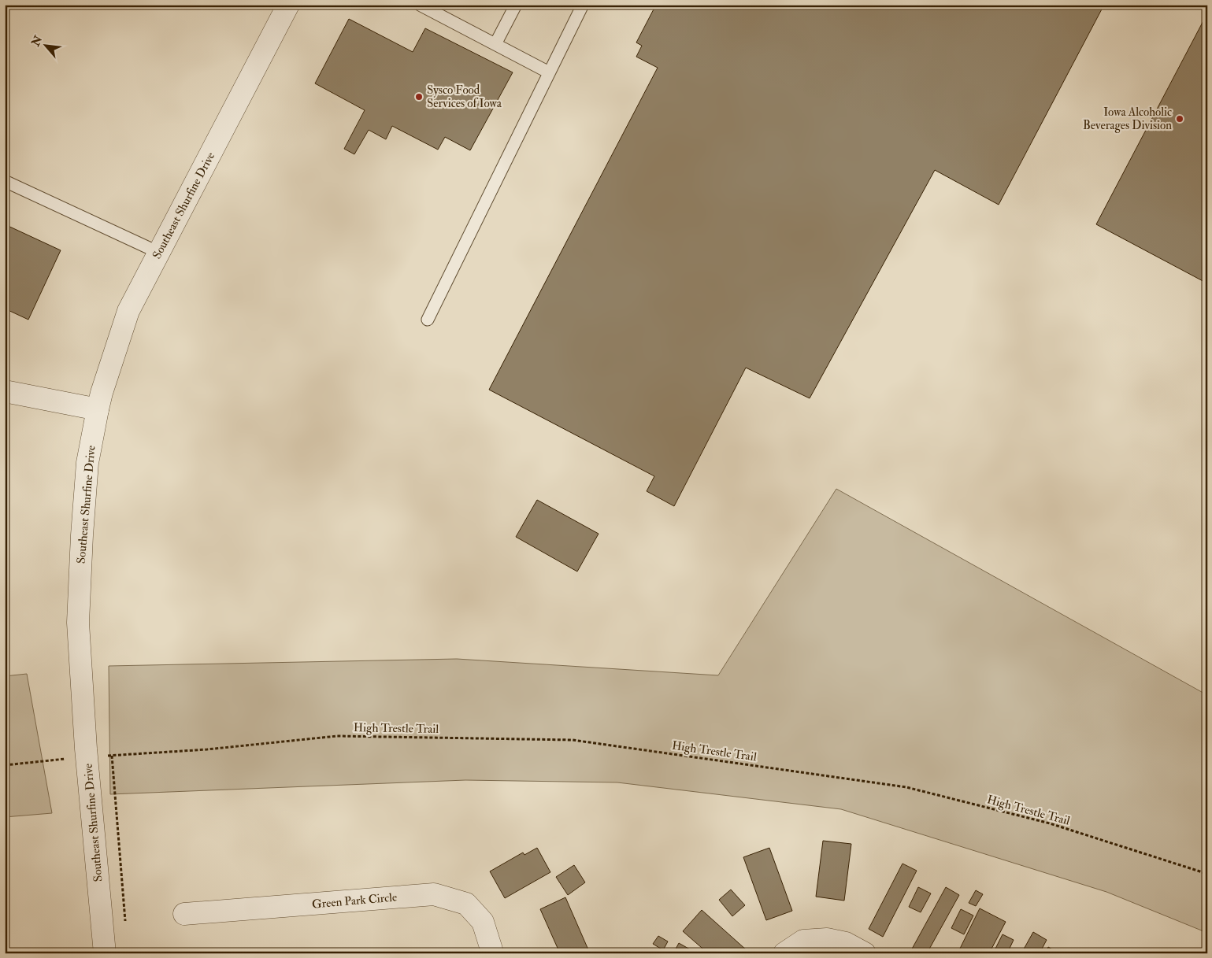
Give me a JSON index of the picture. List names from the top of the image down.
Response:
{
  "streets": {
    "street": ["Southeast Shurfine Drive", "Green Park Circle"],
    "path": ["High Trestle Trail"]
  },
  "places": ["Sysco Food Services of Iowa", "Iowa Alcoholic Beverages Division"],
  "north": "top left"
}
